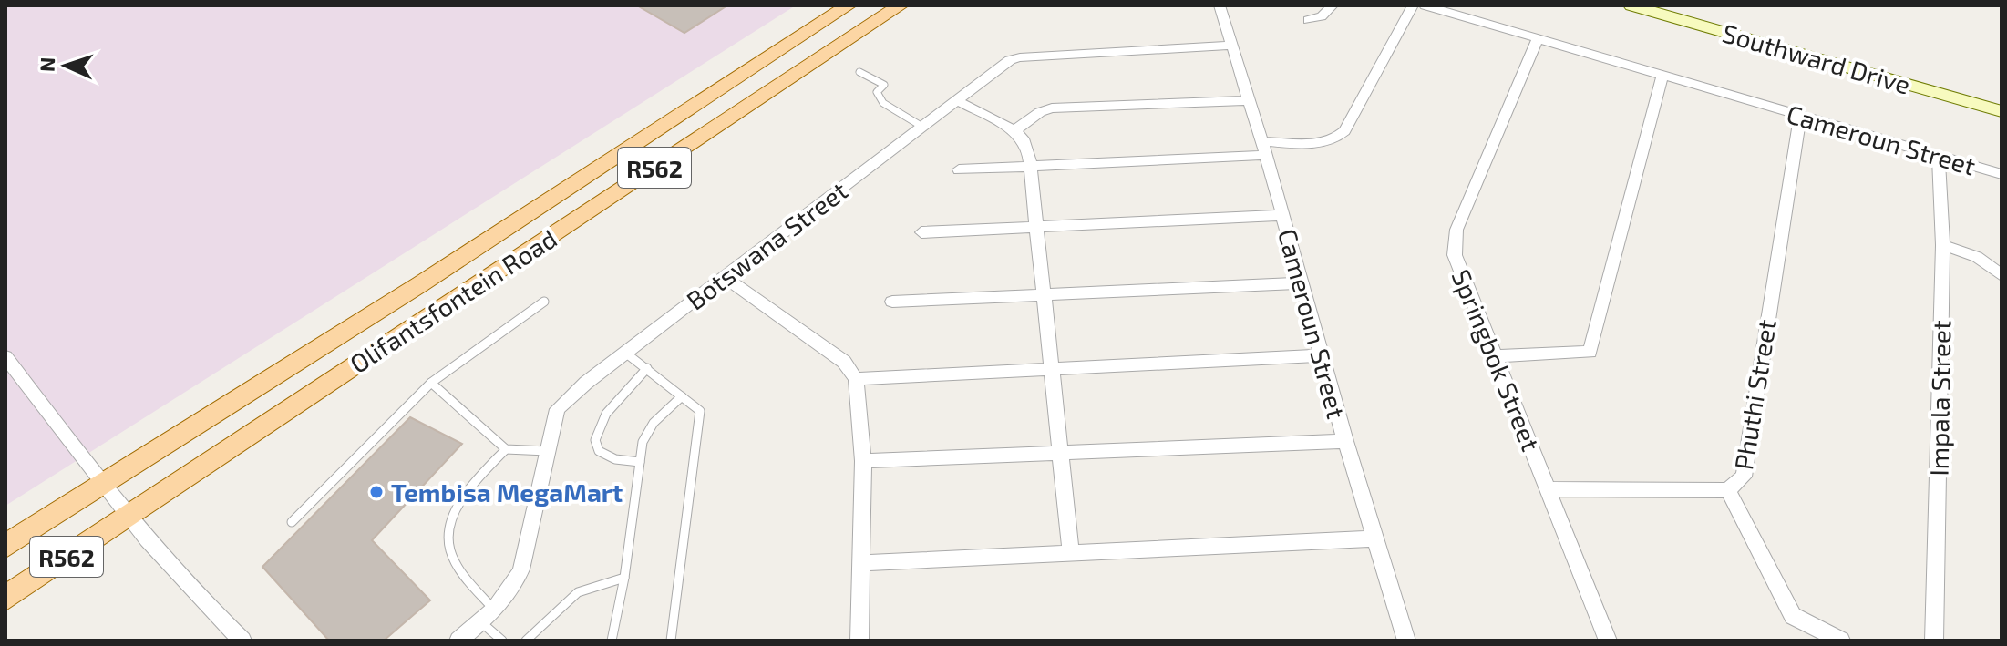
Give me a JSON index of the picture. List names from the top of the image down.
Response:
{
  "streets": {
    "main road": ["Southward Drive", "R562", "Olifantsfontein Road"],
    "street": [
      "Cameroun Street",
      "Botswana Street",
      "Springbok Street",
      "Phuthi Street",
      "Impala Street"
    ]
  },
  "crossings": [
    ["Cameroun Street", "Botswana Street"],
    ["Cameroun Street", "Springbok Street"],
    ["Cameroun Street", "Phuthi Street"],
    ["Cameroun Street", "Impala Street"],
    ["Springbok Street", "Phuthi Street"]
  ],
  "places": ["Tembisa MegaMart"],
  "north": "left"
}
